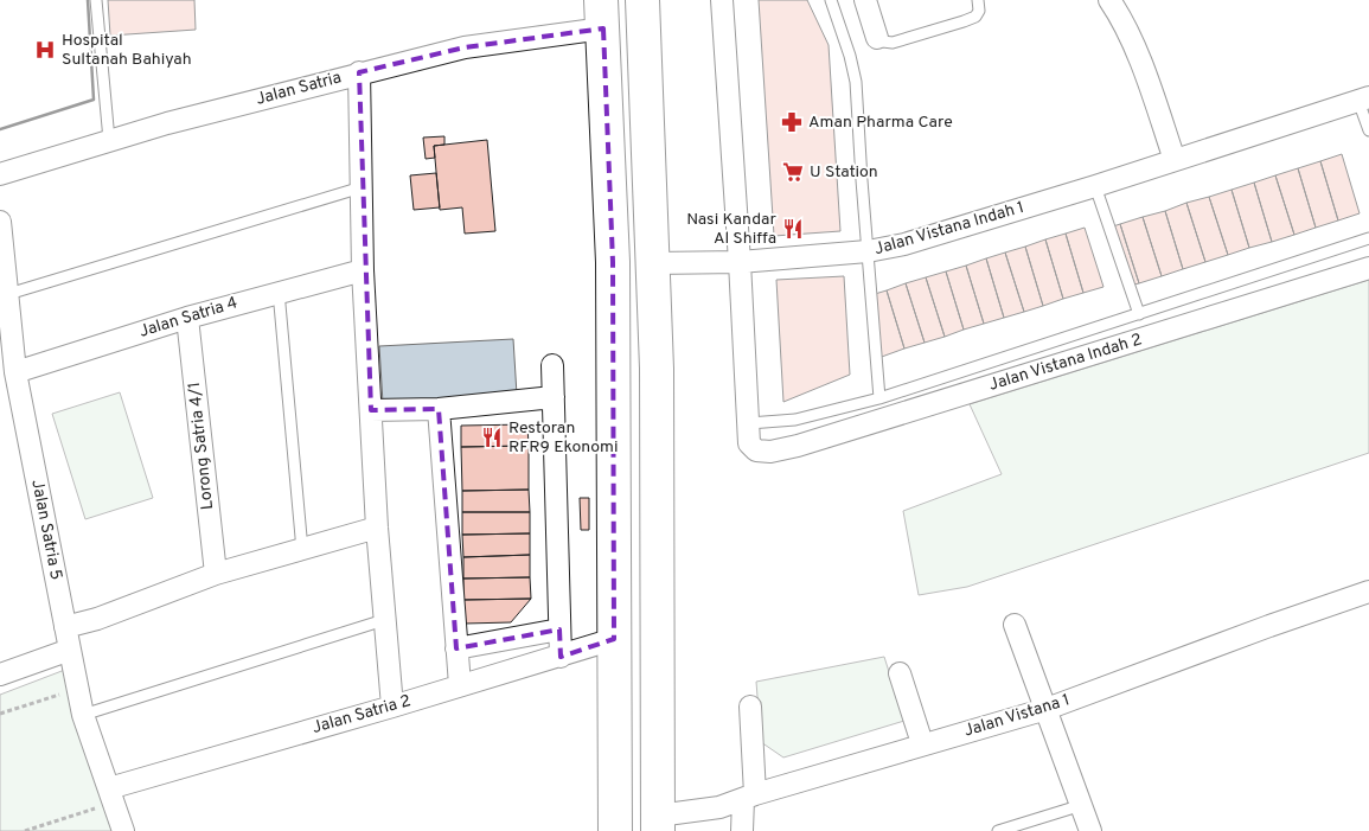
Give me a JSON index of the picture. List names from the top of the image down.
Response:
{
  "streets": {
    "street": [
      "Jalan Satria",
      "Jalan Vistana Indah 1",
      "Jalan Satria 4",
      "Jalan Vistana Indah 2",
      "Lorong Satria 4/1",
      "Jalan Satria 5",
      "Jalan Satria 2",
      "Jalan Vistana 1"
    ]
  },
  "crossings": [
    ["Jalan Satria 4", "Lorong Satria 4/1"],
    ["Jalan Satria 4", "Jalan Satria 5"],
    ["Jalan Satria 5", "Jalan Satria 2"]
  ],
  "places": {
    "hospital": ["Hospital Sultanah Bahiyah"],
    "pharmacy": ["Aman Pharma Care"],
    "supermarket": ["U Station"],
    "restaurant": ["Nasi Kandar Al Shiffa", "Restoran RFR9 Ekonomi"]
  }
}
